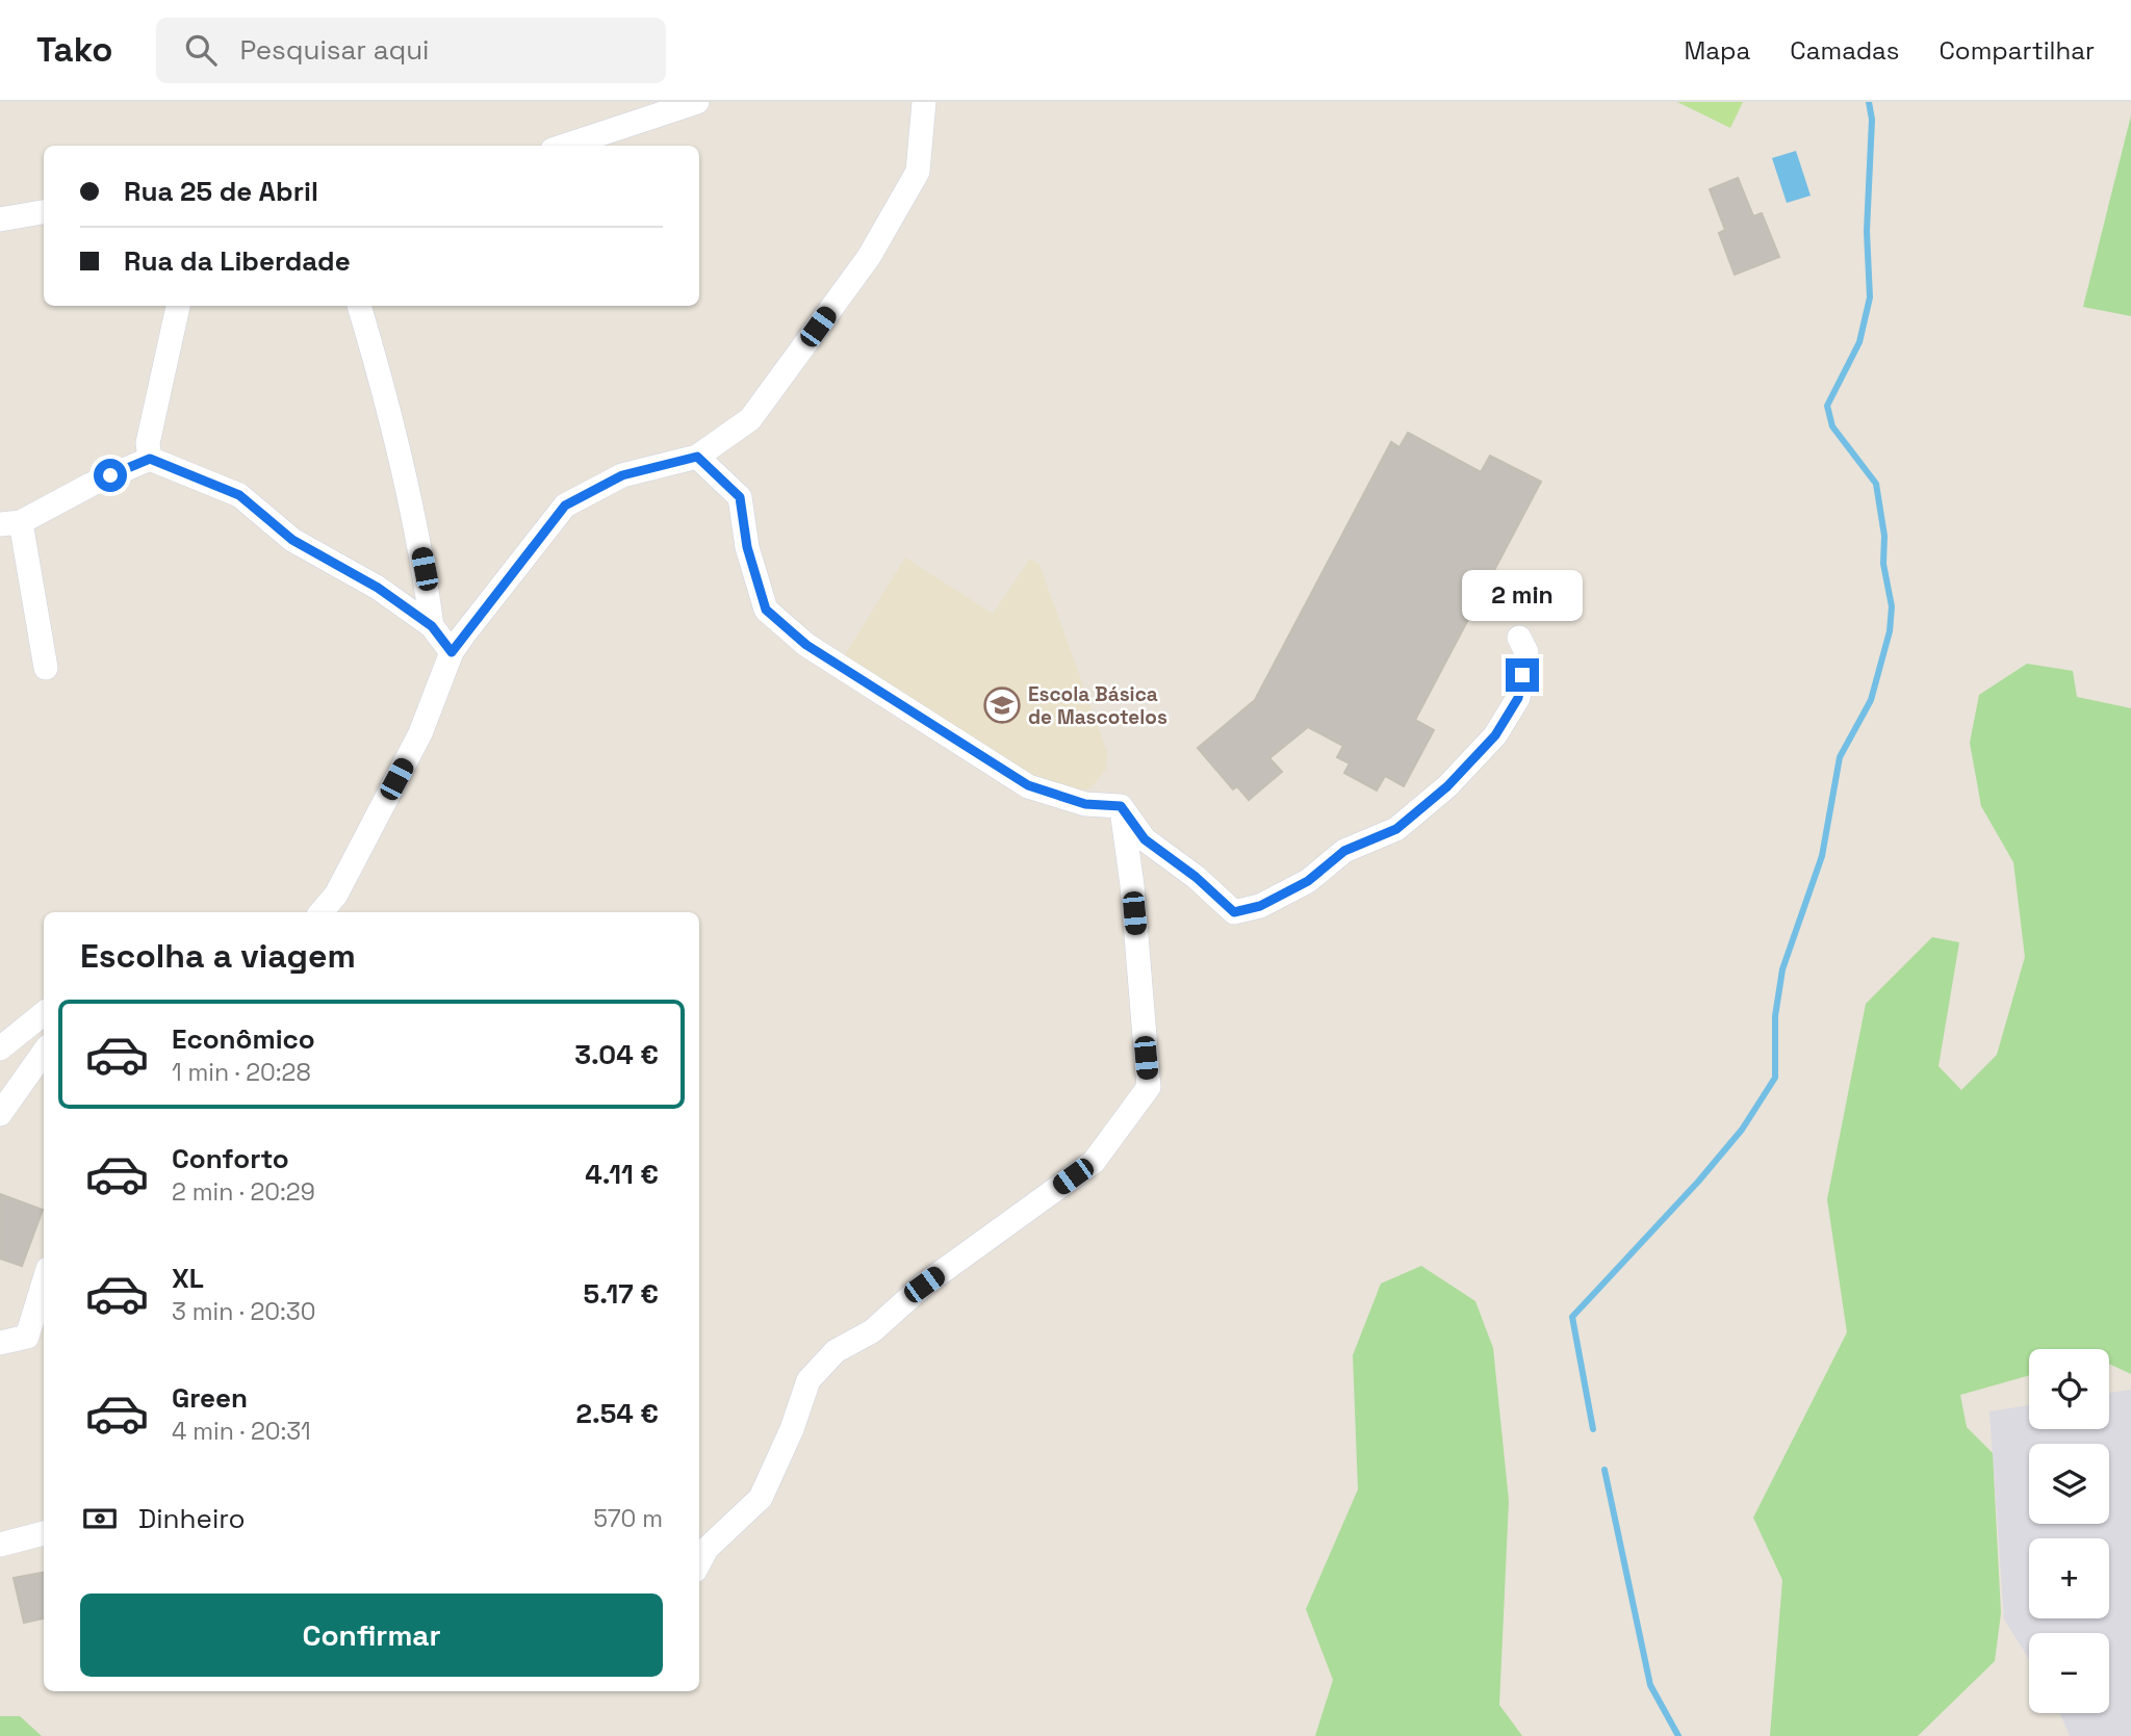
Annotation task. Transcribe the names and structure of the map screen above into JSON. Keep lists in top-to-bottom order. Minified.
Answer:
{"places":{"school or university":["Escola Básica de Mascotelos"]},"page":{"header":"Tako","search":"Pesquisar aqui","nav":["Mapa","Camadas","Compartilhar"],"banner":["Rua 25 de Abril","Rua da Liberdade"],"bubble":"2 min","heading":"Escolha a viagem","list":[{"name":"Econômico","note":"1 min · 20:28","value":"3.04 €"},{"name":"Conforto","note":"2 min · 20:29","value":"4.11 €"},{"name":"XL","note":"3 min · 20:30","value":"5.17 €"},{"name":"Green","note":"4 min · 20:31","value":"2.54 €"}],"map_buttons":["+","−"],"pay":["Dinheiro","570 m"],"buttons":"Confirmar"}}
